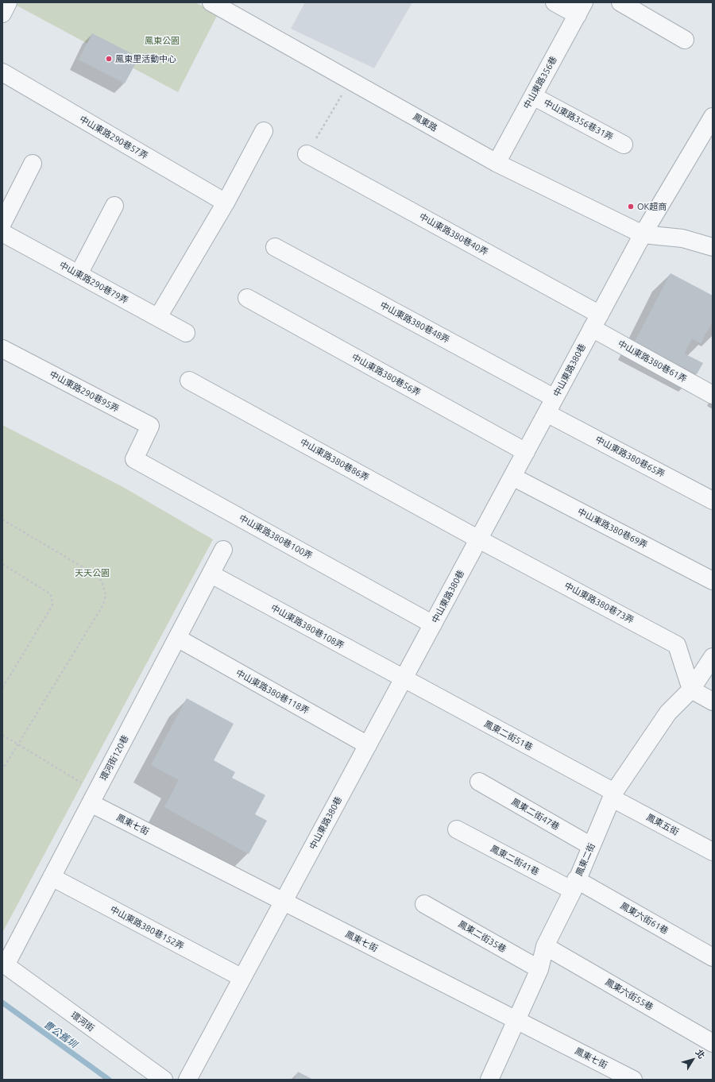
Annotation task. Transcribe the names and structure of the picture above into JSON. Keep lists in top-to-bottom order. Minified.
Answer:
{"streets":{"street":["中山東路356巷","中山東路356巷31弄","鳳東路","中山東路290巷57弄","中山東路380巷40弄","中山東路290巷79弄","中山東路380巷48弄","中山東路380巷61弄","中山東路380巷","中山東路380巷56弄","中山東路290巷95弄","中山東路380巷65弄","中山東路380巷86弄","中山東路380巷69弄","中山東路380巷100弄","中山東路380巷73弄","中山東路380巷108弄","中山東路380巷118弄","鳳東二街51巷","環河街120巷","鳳東二街47巷","鳳東七街","鳳東五街","鳳東二街","鳳東二街41巷","鳳東六街61巷","中山東路380巷152弄","鳳東二街35巷","鳳東六街55巷","環河街"]},"crossings":[["中山東路356巷","中山東路356巷31弄"],["中山東路356巷","鳳東路"],["鳳東路","中山東路380巷"],["中山東路380巷40弄","中山東路380巷61弄"],["中山東路380巷40弄","中山東路380巷"],["中山東路380巷48弄","中山東路380巷"],["中山東路380巷48弄","中山東路380巷65弄"],["中山東路380巷61弄","中山東路380巷"],["中山東路380巷","中山東路380巷56弄"],["中山東路380巷","中山東路380巷65弄"],["中山東路380巷","中山東路380巷86弄"],["中山東路380巷","中山東路380巷69弄"],["中山東路380巷","中山東路380巷100弄"],["中山東路380巷","中山東路380巷73弄"],["中山東路380巷","中山東路380巷108弄"],["中山東路380巷","中山東路380巷118弄"],["中山東路380巷","鳳東二街51巷"],["中山東路380巷","鳳東七街"],["中山東路380巷","中山東路380巷152弄"],["中山東路290巷95弄","中山東路380巷100弄"],["中山東路380巷86弄","中山東路380巷73弄"],["中山東路380巷73弄","鳳東二街"],["中山東路380巷108弄","鳳東二街51巷"],["中山東路380巷108弄","環河街120巷"],["中山東路380巷118弄","環河街120巷"],["鳳東二街51巷","鳳東五街"],["鳳東二街51巷","鳳東二街"],["環河街120巷","鳳東七街"],["環河街120巷","中山東路380巷152弄"],["環河街120巷","環河街"],["鳳東二街47巷","鳳東二街"],["鳳東七街","鳳東二街"],["鳳東五街","鳳東二街"],["鳳東二街","鳳東二街41巷"],["鳳東二街","鳳東六街61巷"],["鳳東二街","鳳東二街35巷"],["鳳東二街","鳳東六街55巷"],["鳳東二街41巷","鳳東六街61巷"]],"water":["曹公舊圳"],"parks":["鳳東公園","天天公園"],"places":["鳳東里活動中心","OK超商"],"north":"top right"}
